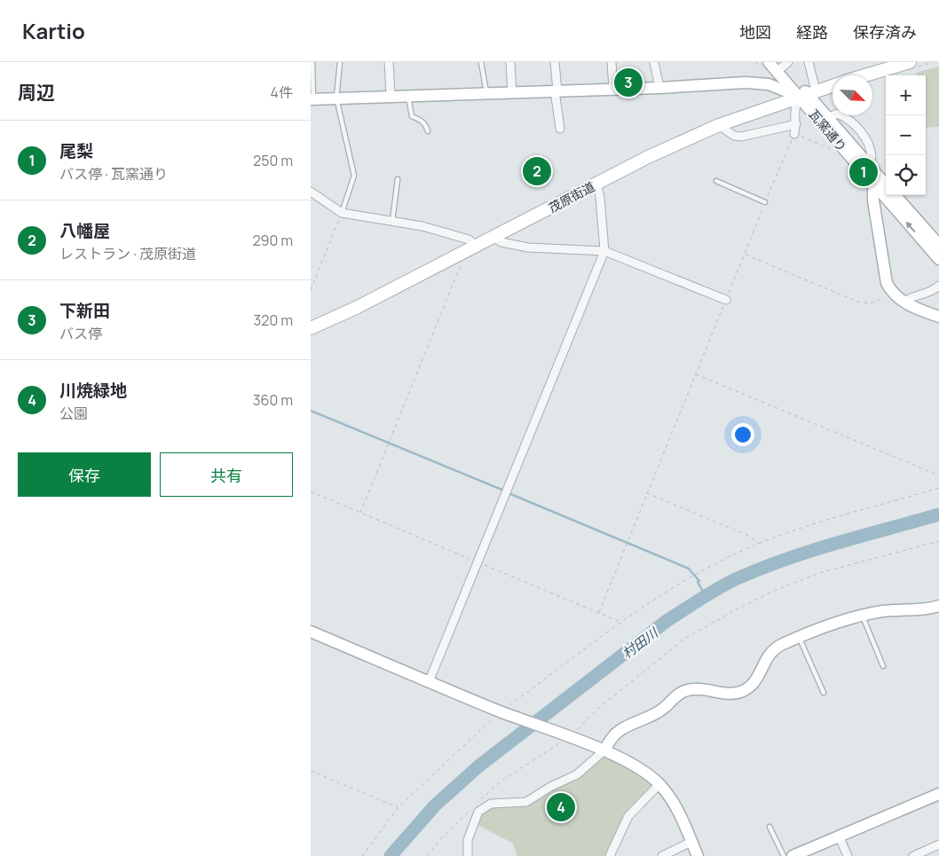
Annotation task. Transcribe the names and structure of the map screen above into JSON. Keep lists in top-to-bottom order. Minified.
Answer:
{"streets":{"main road":["茂原街道"],"street":["瓦窯通り"]},"crossings":[["瓦窯通り","茂原街道"]],"water":["村田川"],"north":"bottom right","page":{"header":"Kartio","nav":["地図","経路","保存済み"],"heading":["周辺","4件"],"pins":["3","2","1","4"],"map_buttons":["+","−"],"list":[{"mark":"1","name":"尾梨","note":"バス停 · 瓦窯通り","value":"250 m"},{"mark":"2","name":"八幡屋","note":"レストラン · 茂原街道","value":"290 m"},{"mark":"3","name":"下新田","note":"バス停","value":"320 m"},{"mark":"4","name":"川焼緑地","note":"公園","value":"360 m"}],"buttons":["保存","共有"]}}
